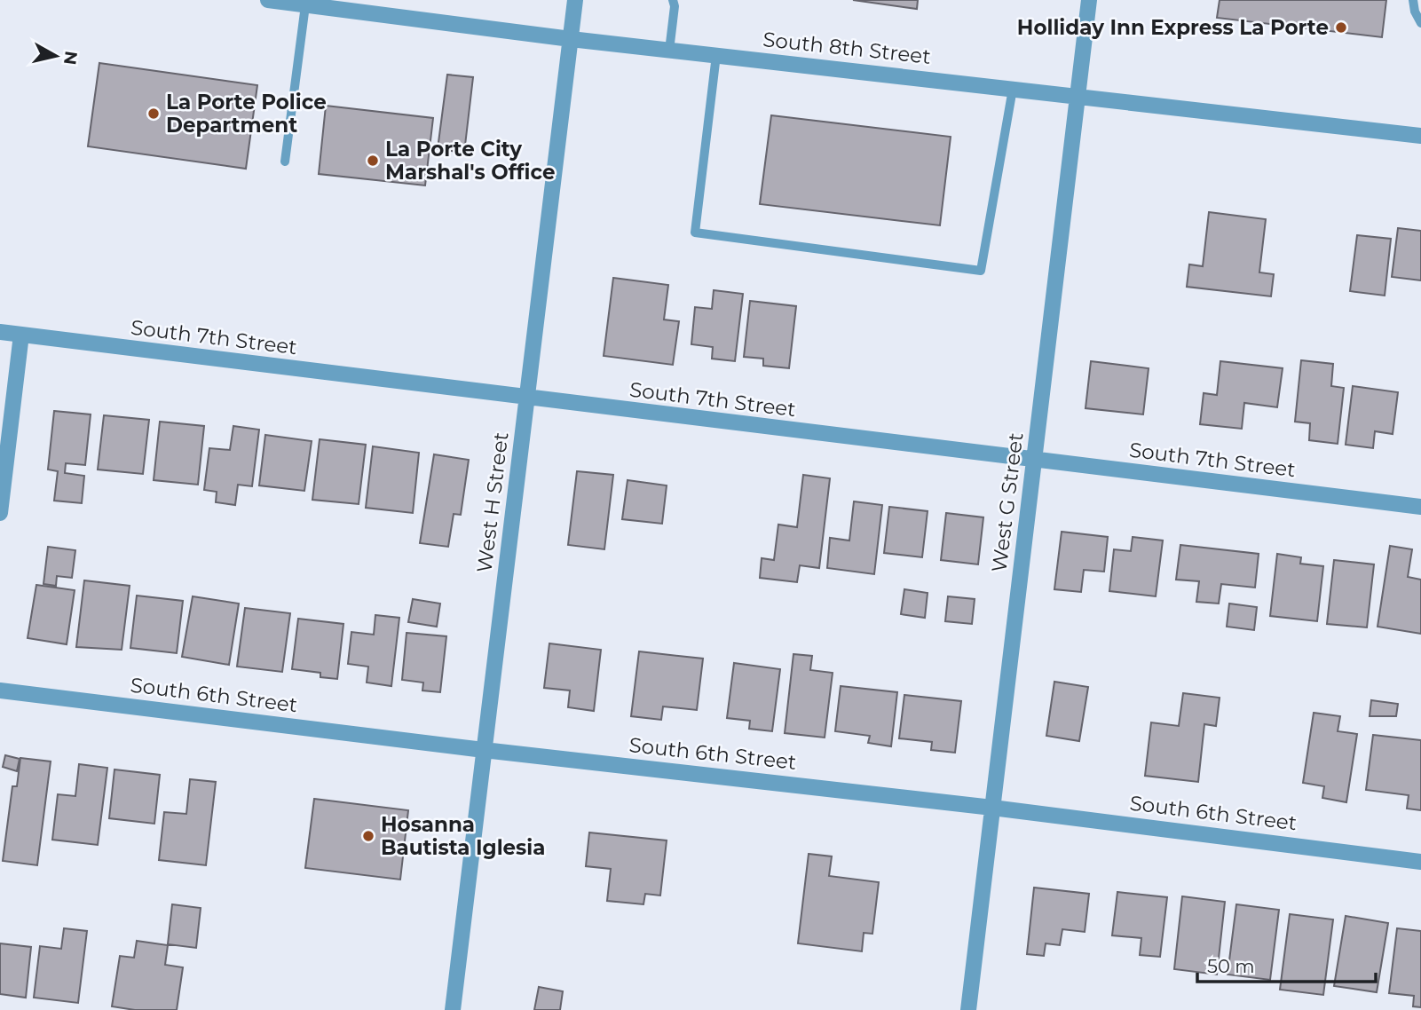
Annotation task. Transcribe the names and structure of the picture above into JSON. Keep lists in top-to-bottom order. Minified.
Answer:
{"streets":{"street":["South 8th Street","South 7th Street","West H Street","West G Street","South 6th Street"]},"crossings":[["South 8th Street","West H Street"],["South 8th Street","West G Street"],["South 7th Street","West H Street"],["South 7th Street","West G Street"],["West H Street","South 6th Street"],["West G Street","South 6th Street"]],"places":["Holliday Inn Express La Porte","La Porte Police Department","La Porte City Marshal's Office","Hosanna Bautista Iglesia"],"scale_bar":"50 m","north":"right"}
